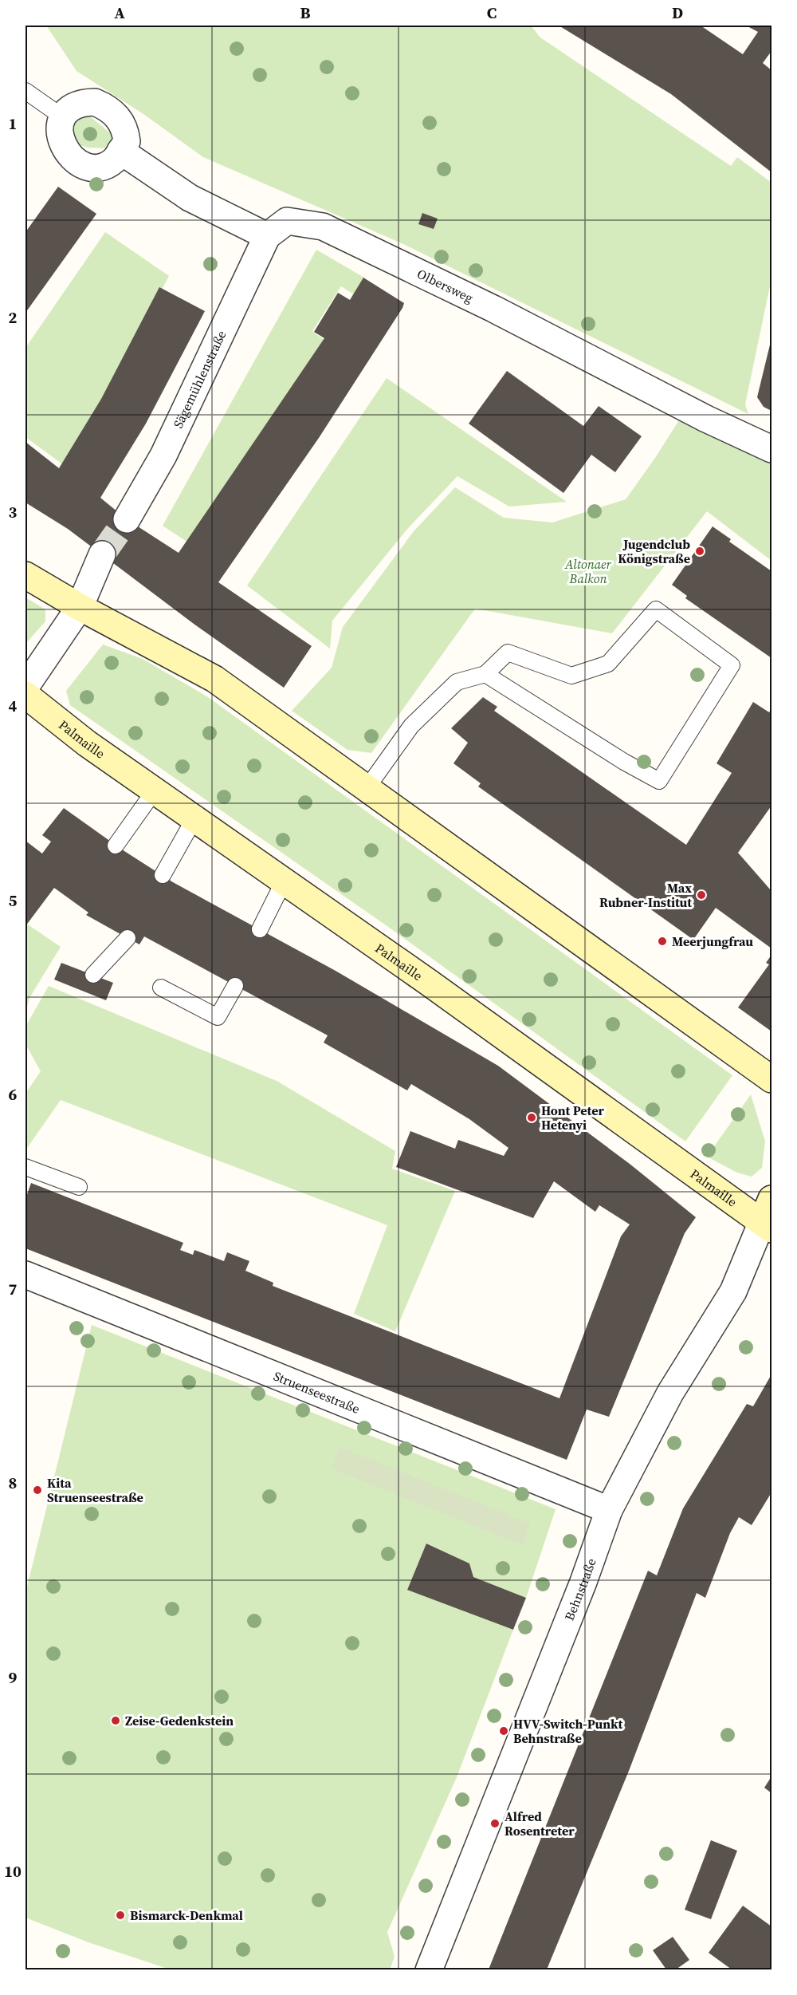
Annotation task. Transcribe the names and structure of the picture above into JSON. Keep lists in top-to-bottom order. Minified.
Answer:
{"streets":{"main road":["Palmaille"],"street":["Olbersweg","Sägemühlenstraße","Struenseestraße","Behnstraße"]},"crossings":[["Olbersweg","Sägemühlenstraße"],["Palmaille","Behnstraße"],["Struenseestraße","Behnstraße"]],"parks":["Altonaer Balkon"],"places":["Jugendclub Königstraße","Max Rubner-Institut","Meerjungfrau","Hont Peter Hetenyi","Kita Struenseestraße","Zeise-Gedenkstein","HVV-Switch-Punkt Behnstraße","Alfred Rosentreter","Bismarck-Denkmal"],"grid":{"columns":["A","B","C","D"],"rows":["1","2","3","4","5","6","7","8","9","10"]}}
